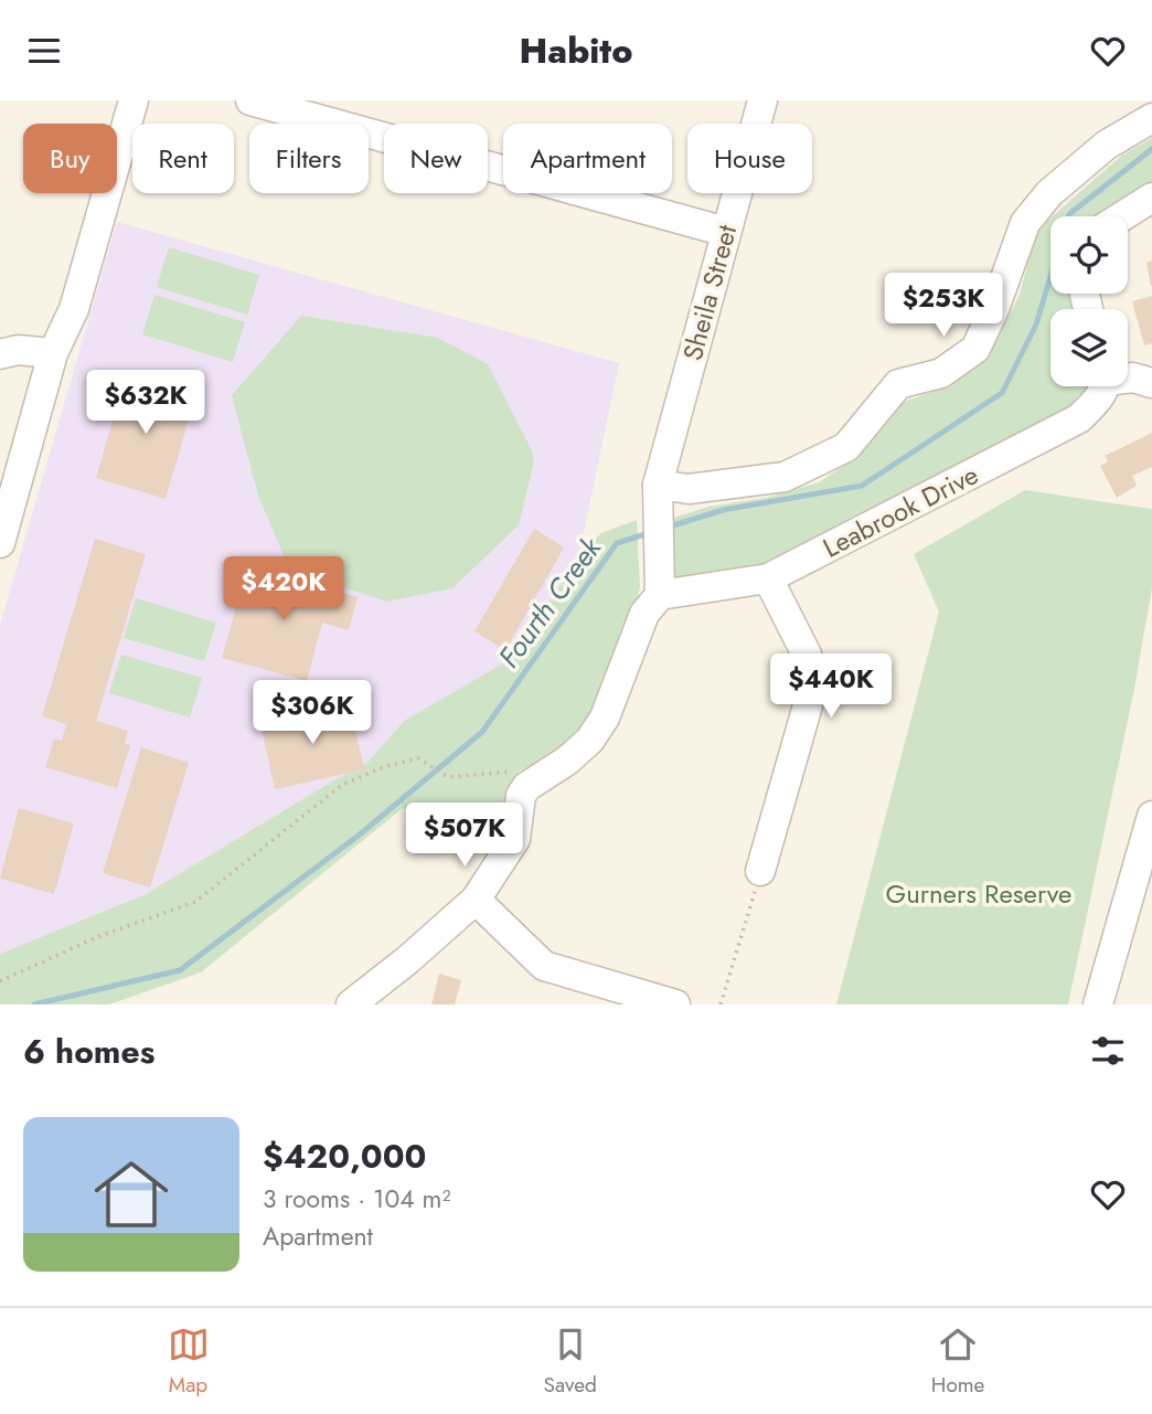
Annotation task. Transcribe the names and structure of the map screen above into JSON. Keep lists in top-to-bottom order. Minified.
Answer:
{"streets":{"street":["Sheila Street","Leabrook Drive"]},"water":["Fourth Creek"],"parks":["Gurners Reserve"],"page":{"header":"Habito","chip":["Buy","Rent","Filters","New","Apartment","House"],"price":["$253K","$632K","$420K","$440K","$306K","$507K"],"heading":"6 homes","list":[{"name":"$420,000","note":"3 rooms · 104 m² · Apartment"}],"tabs":["Map","Saved","Home"]}}
